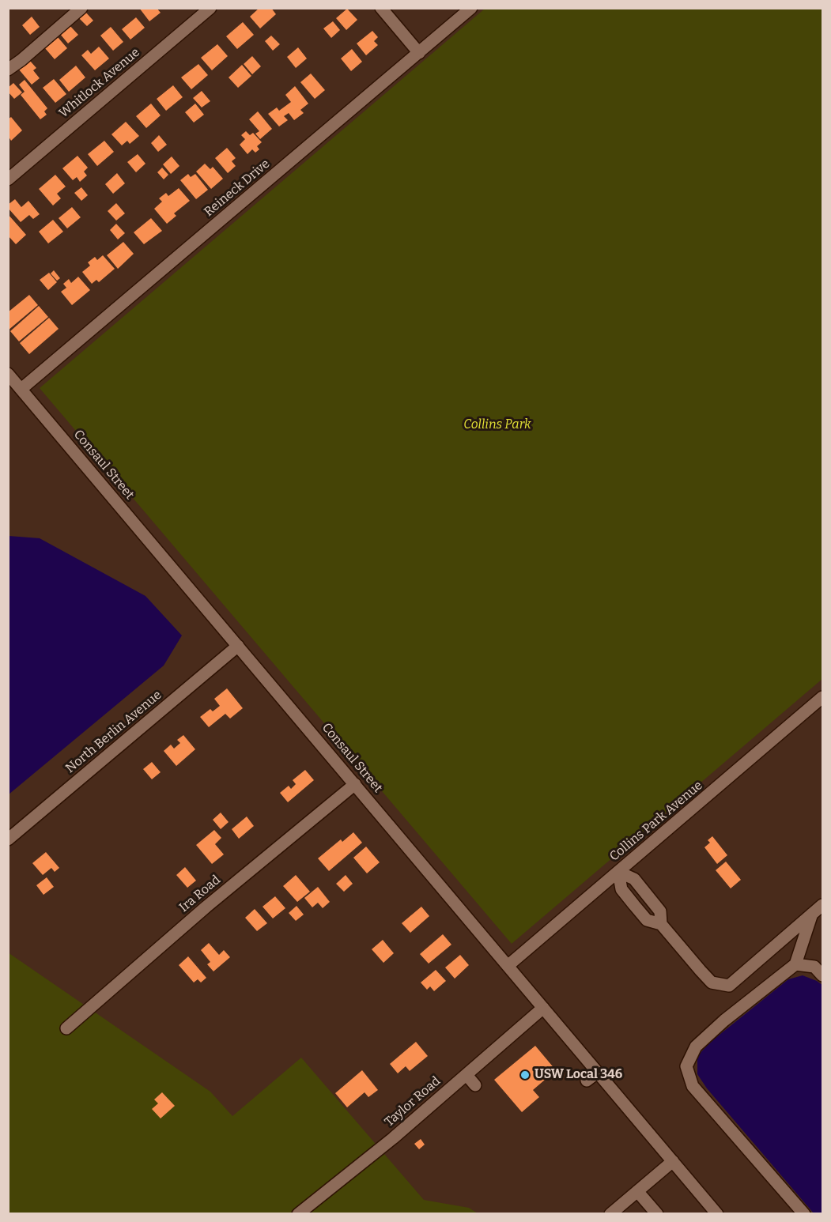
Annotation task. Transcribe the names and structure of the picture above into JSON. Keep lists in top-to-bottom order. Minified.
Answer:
{"streets":{"street":["Whitlock Avenue","Reineck Drive","Consaul Street","North Berlin Avenue","Collins Park Avenue","Ira Road","Taylor Road"]},"crossings":[["Reineck Drive","Consaul Street"],["Consaul Street","North Berlin Avenue"],["Consaul Street","Collins Park Avenue"],["Consaul Street","Ira Road"],["Consaul Street","Taylor Road"]],"parks":["Collins Park"],"places":["USW Local 346"]}
